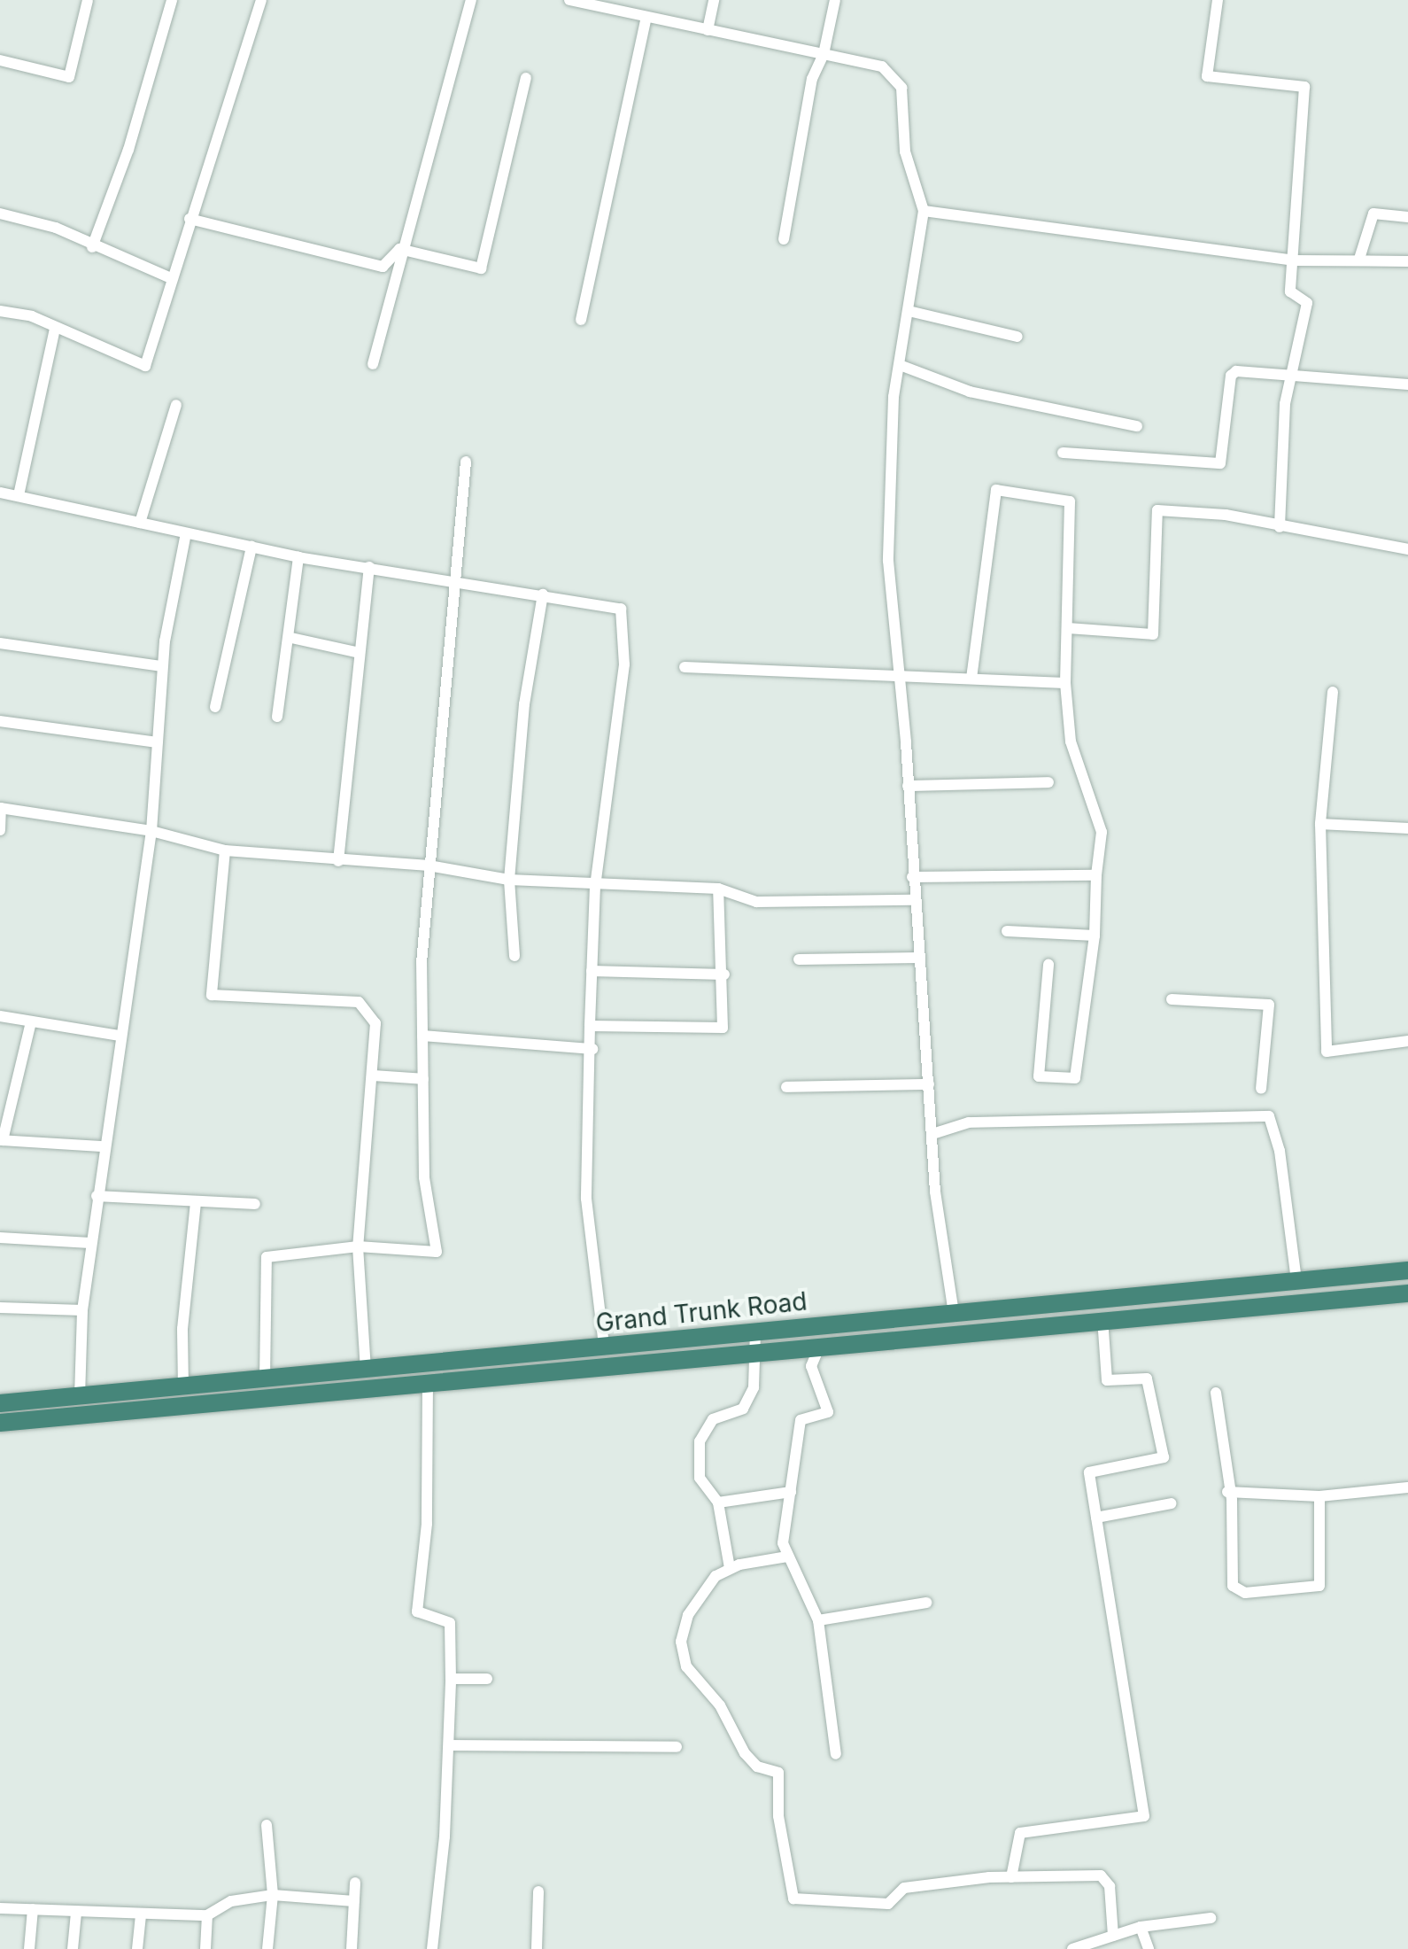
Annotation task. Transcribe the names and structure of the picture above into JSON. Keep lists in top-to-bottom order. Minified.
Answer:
{"streets":{"highway":["Grand Trunk Road"]}}
